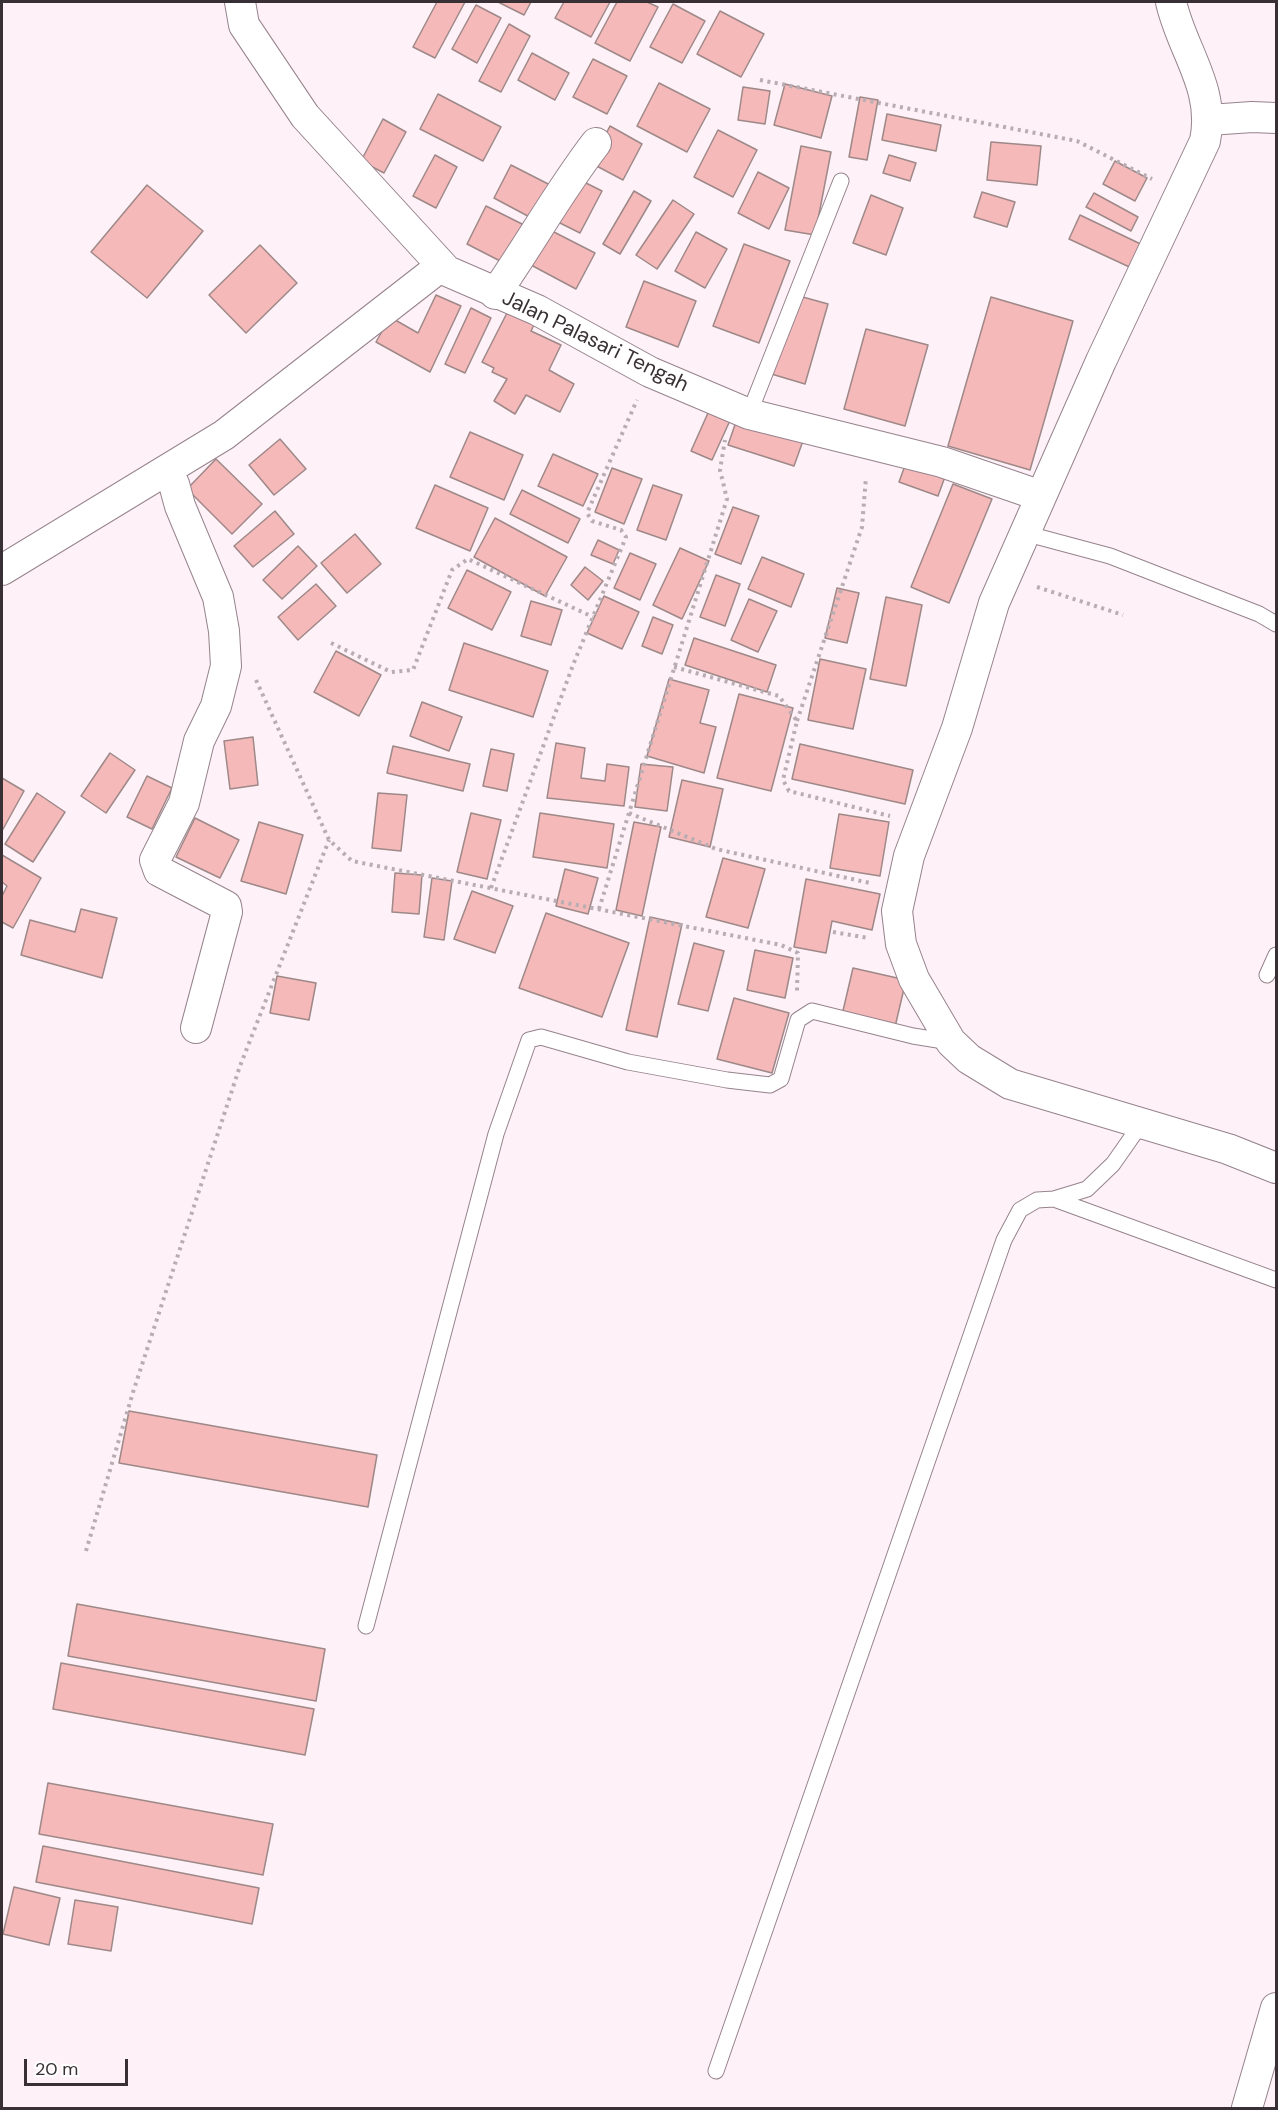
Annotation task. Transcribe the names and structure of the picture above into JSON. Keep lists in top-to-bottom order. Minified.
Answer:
{"streets":{"street":["Jalan Palasari Tengah"]},"scale_bar":"20 m"}
